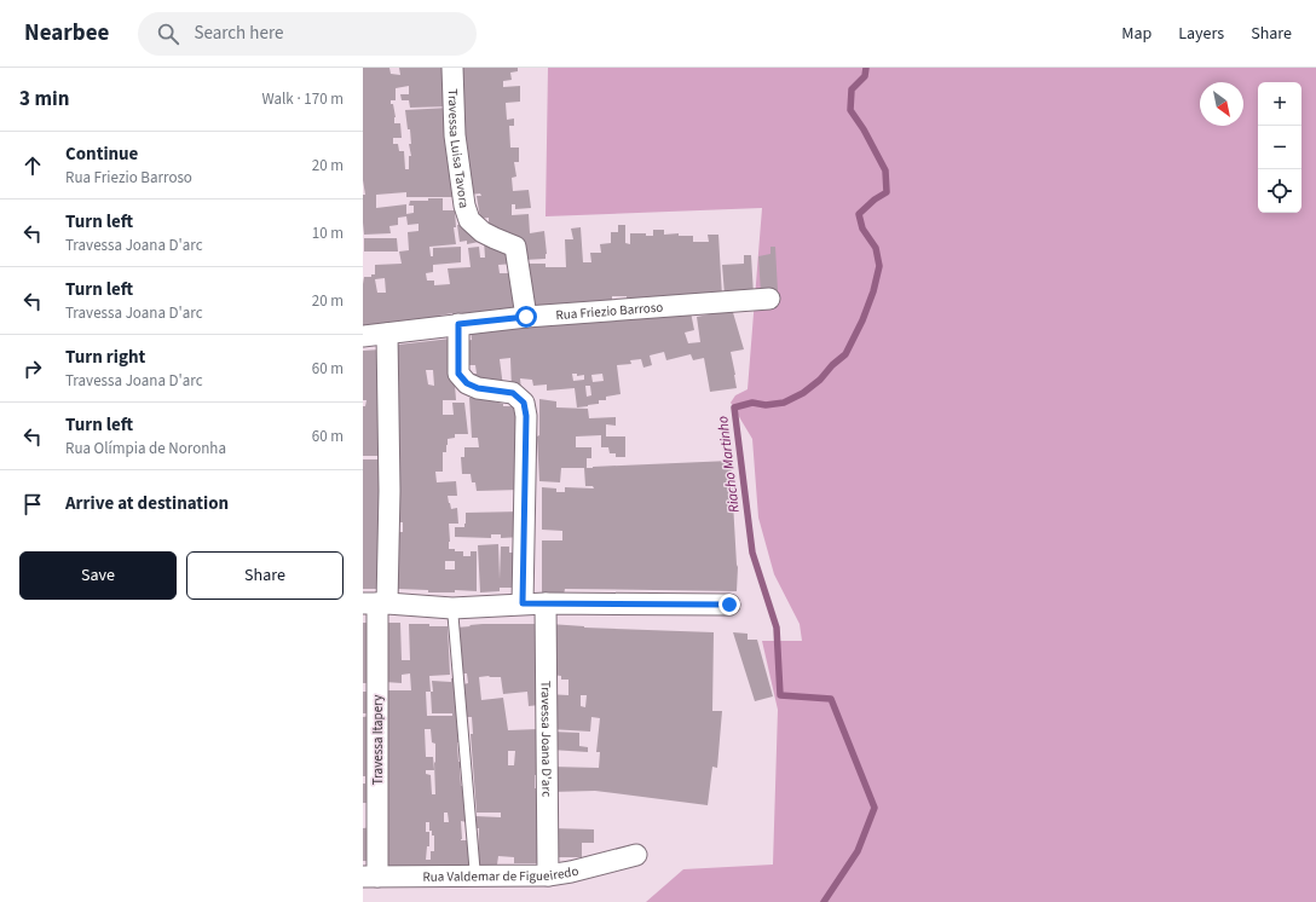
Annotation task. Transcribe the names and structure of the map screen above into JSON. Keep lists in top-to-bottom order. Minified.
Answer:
{"streets":{"street":["Travessa Luisa Tavora","Rua Friezio Barroso","Travessa Joana D'arc","Travessa Itapery","Rua Valdemar de Figueiredo"]},"crossings":[["Travessa Luisa Tavora","Rua Friezio Barroso"],["Rua Friezio Barroso","Travessa Itapery"],["Travessa Joana D'arc","Rua Valdemar de Figueiredo"],["Travessa Itapery","Rua Valdemar de Figueiredo"]],"water":["Riacho Martinho"],"north":"bottom right","page":{"header":"Nearbee","search":"Search here","nav":["Map","Layers","Share"],"heading":["3 min","Walk · 170 m"],"map_buttons":["+","−"],"list":[["Continue","Rua Friezio Barroso","20 m"],["Turn left","Travessa Joana D'arc","10 m"],["Turn left","Travessa Joana D'arc","20 m"],["Turn right","Travessa Joana D'arc","60 m"],["Turn left","Rua Olímpia de Noronha","60 m"],"Arrive at destination"],"buttons":["Save","Share"]}}
